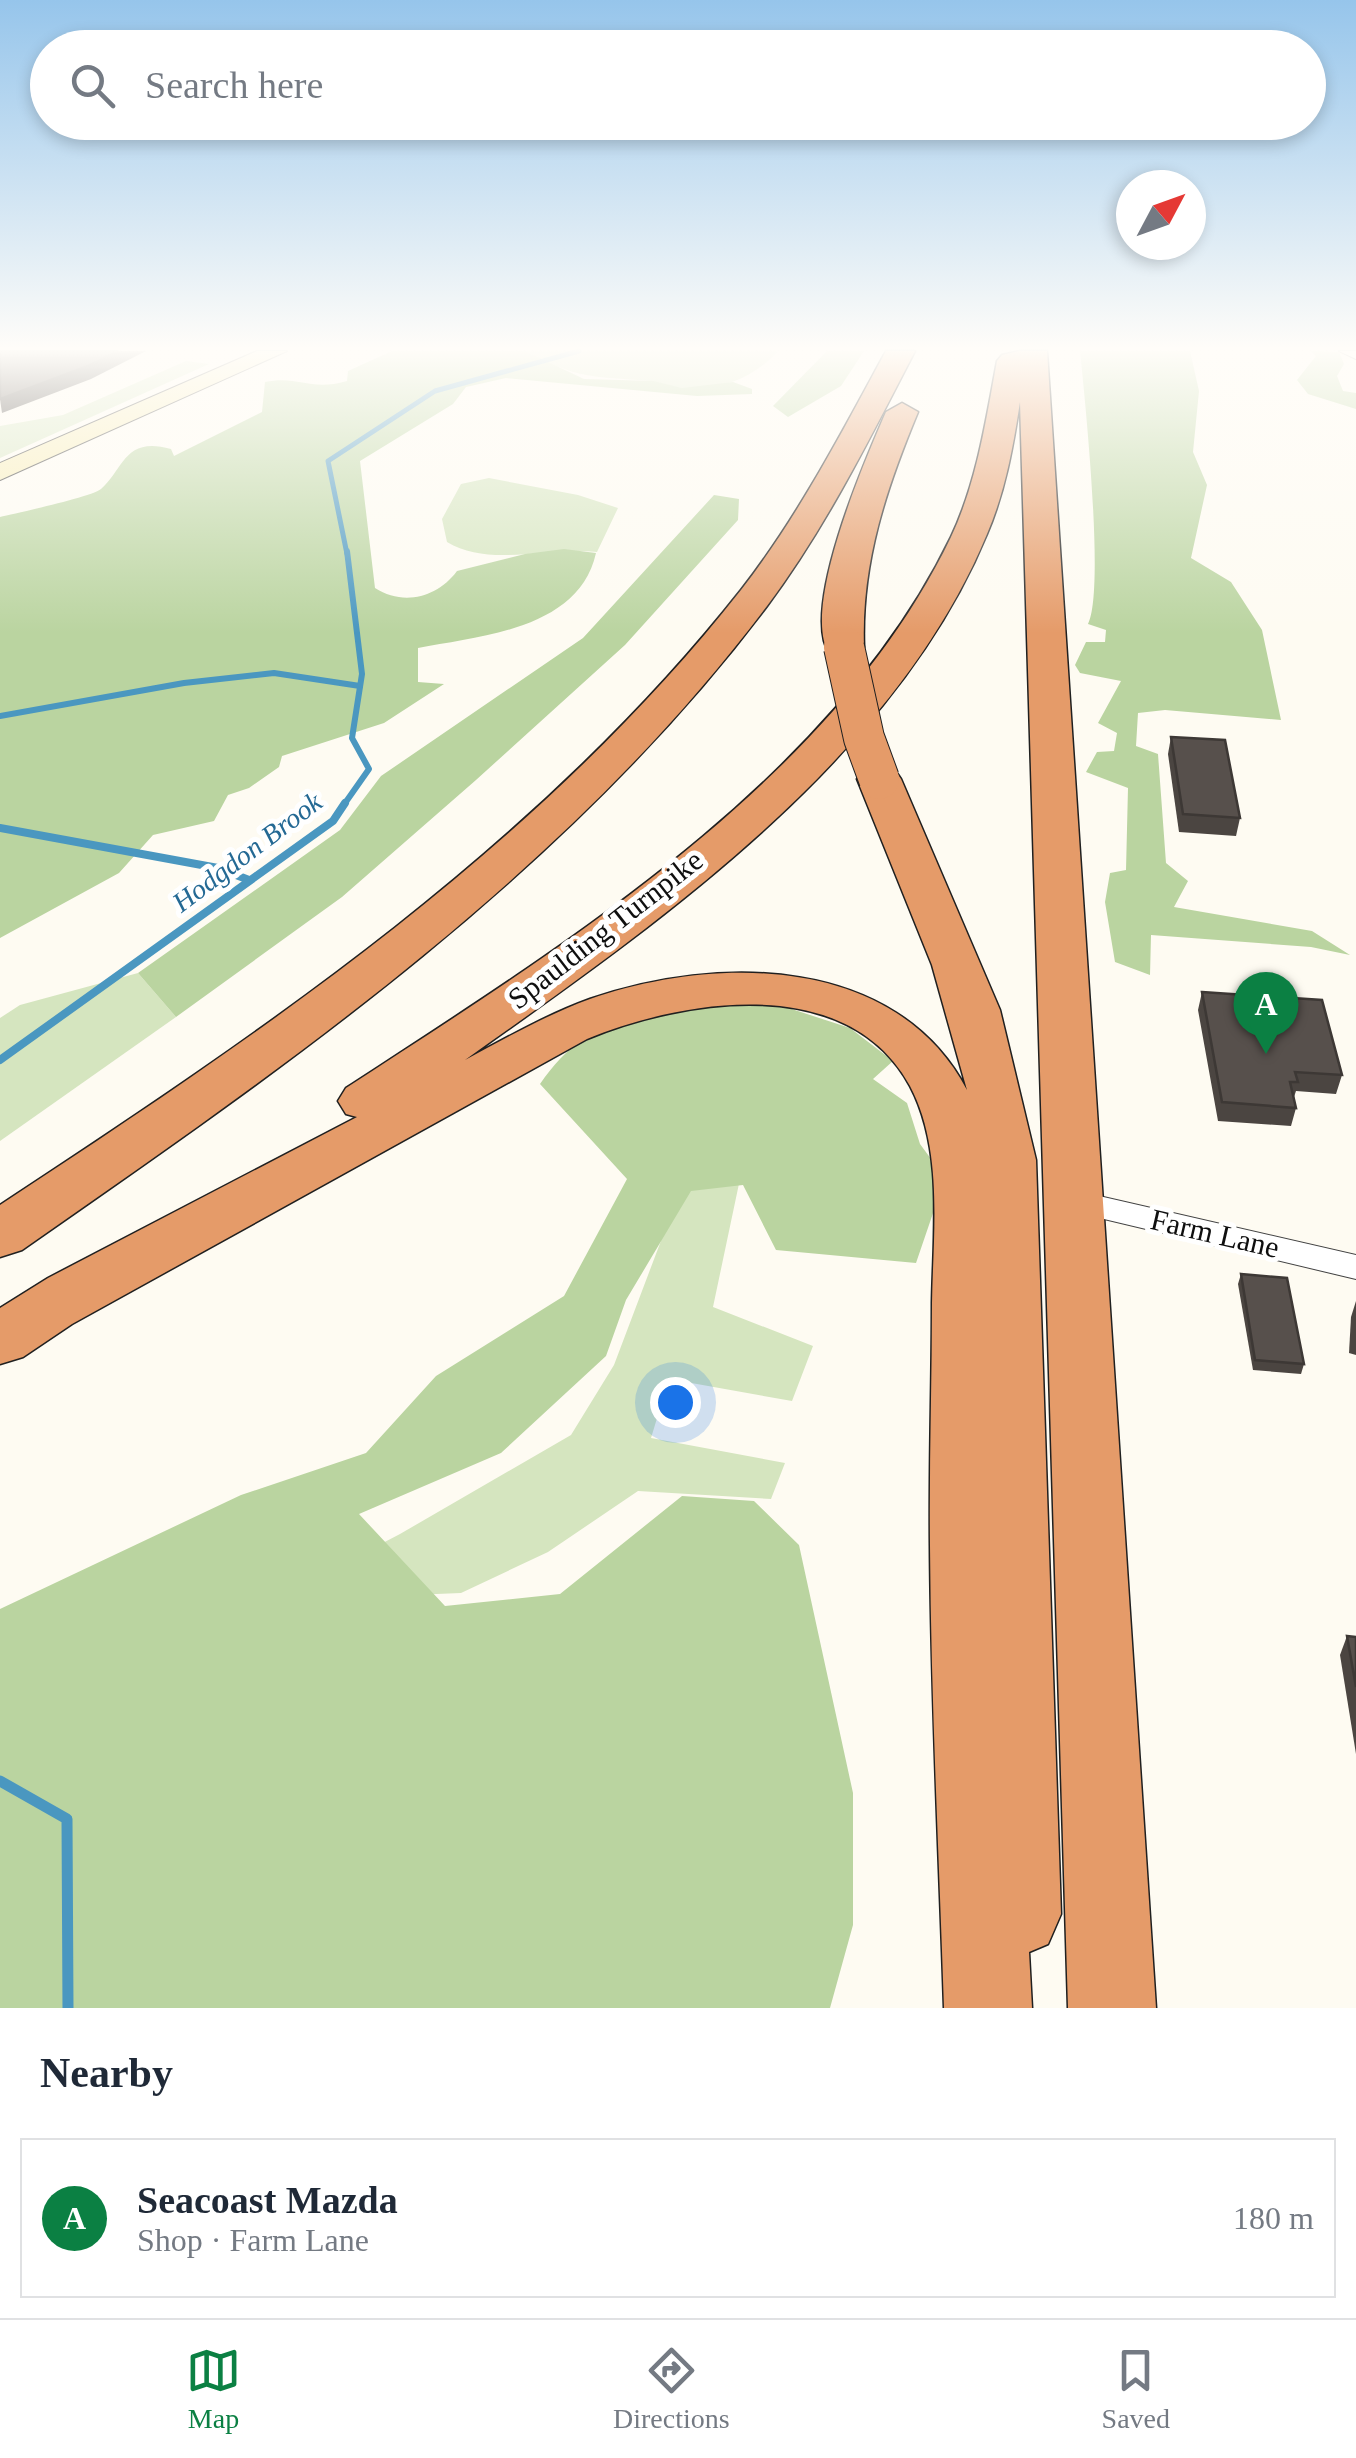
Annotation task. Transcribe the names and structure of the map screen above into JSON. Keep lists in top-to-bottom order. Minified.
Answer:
{"streets":{"highway":["Spaulding Turnpike"],"street":["Farm Lane"]},"water":["Hodgdon Brook"],"north":"top right","page":{"search":"Search here","pins":"A","heading":"Nearby","list":[{"mark":"A","name":"Seacoast Mazda","note":"Shop · Farm Lane","value":"180 m"}],"nav":["Map","Directions","Saved"]}}
